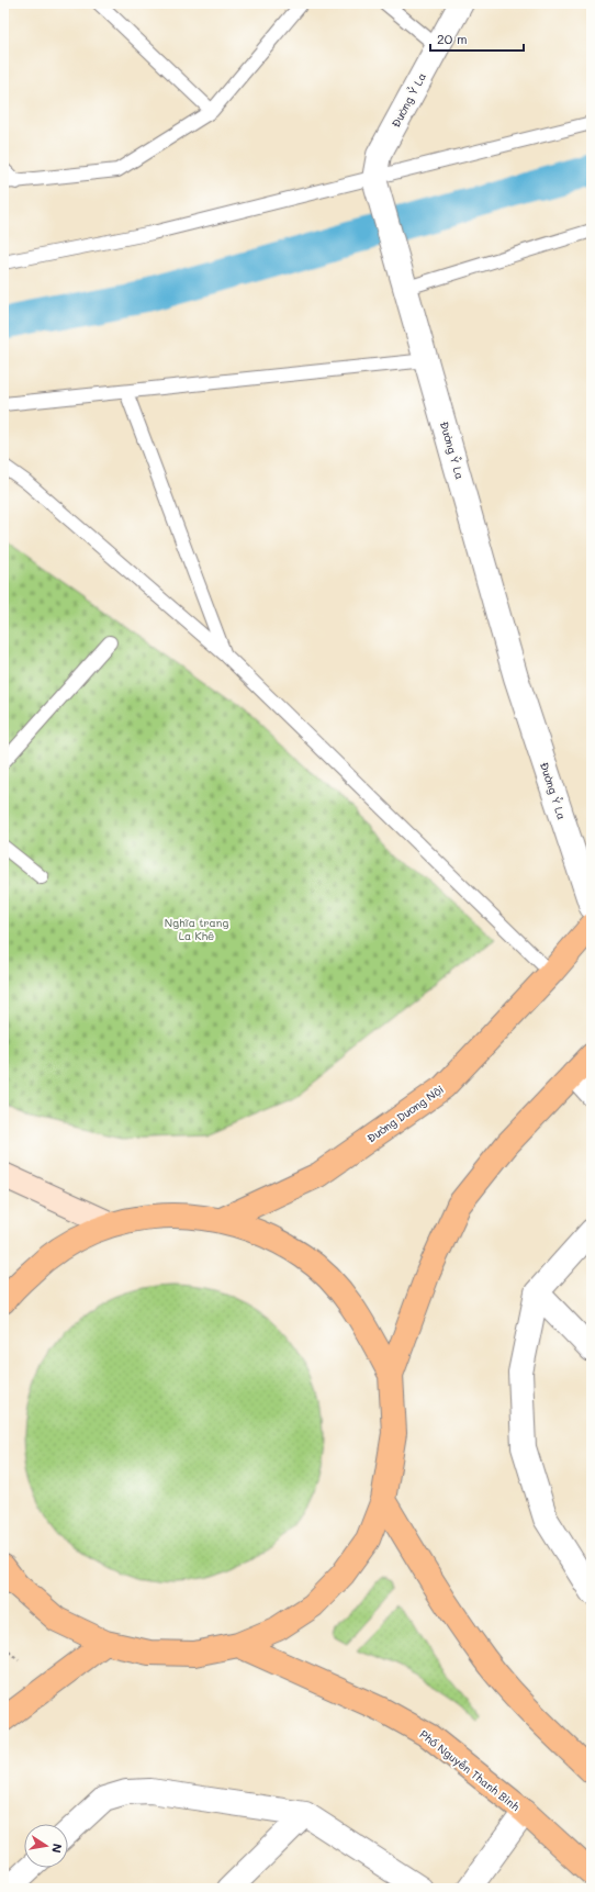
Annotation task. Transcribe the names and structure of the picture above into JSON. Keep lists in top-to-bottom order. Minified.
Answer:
{"streets":{"main road":["Đường Dương Nội","Phố Nguyễn Thanh Bình"],"street":["Đường Ỷ La"]},"parks":["Nghĩa trang La Khê"],"scale_bar":"20 m","north":"right"}
